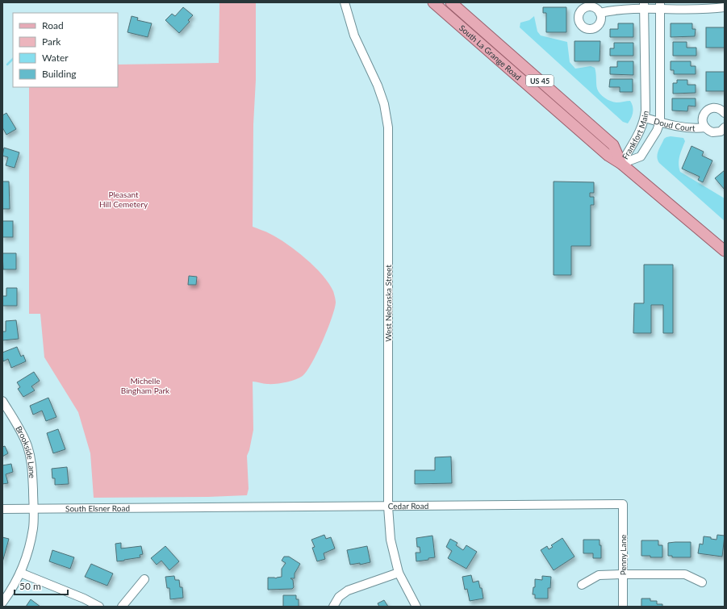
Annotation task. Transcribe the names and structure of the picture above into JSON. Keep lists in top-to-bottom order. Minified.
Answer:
{"streets":{"main road":["South La Grange Road","US 45"],"street":["Doud Court","Frankfort Main","West Nebraska Street","Brookside Lane","Cedar Road","South Elsner Road","Penny Lane"]},"crossings":[["South La Grange Road","Frankfort Main"],["Doud Court","Frankfort Main"],["West Nebraska Street","Cedar Road"],["Brookside Lane","South Elsner Road"],["Cedar Road","South Elsner Road"],["Cedar Road","Penny Lane"]],"parks":["Pleasant Hill Cemetery","Michelle Bingham Park"],"legend":["Road","Park","Water","Building"],"scale_bar":"50 m"}
